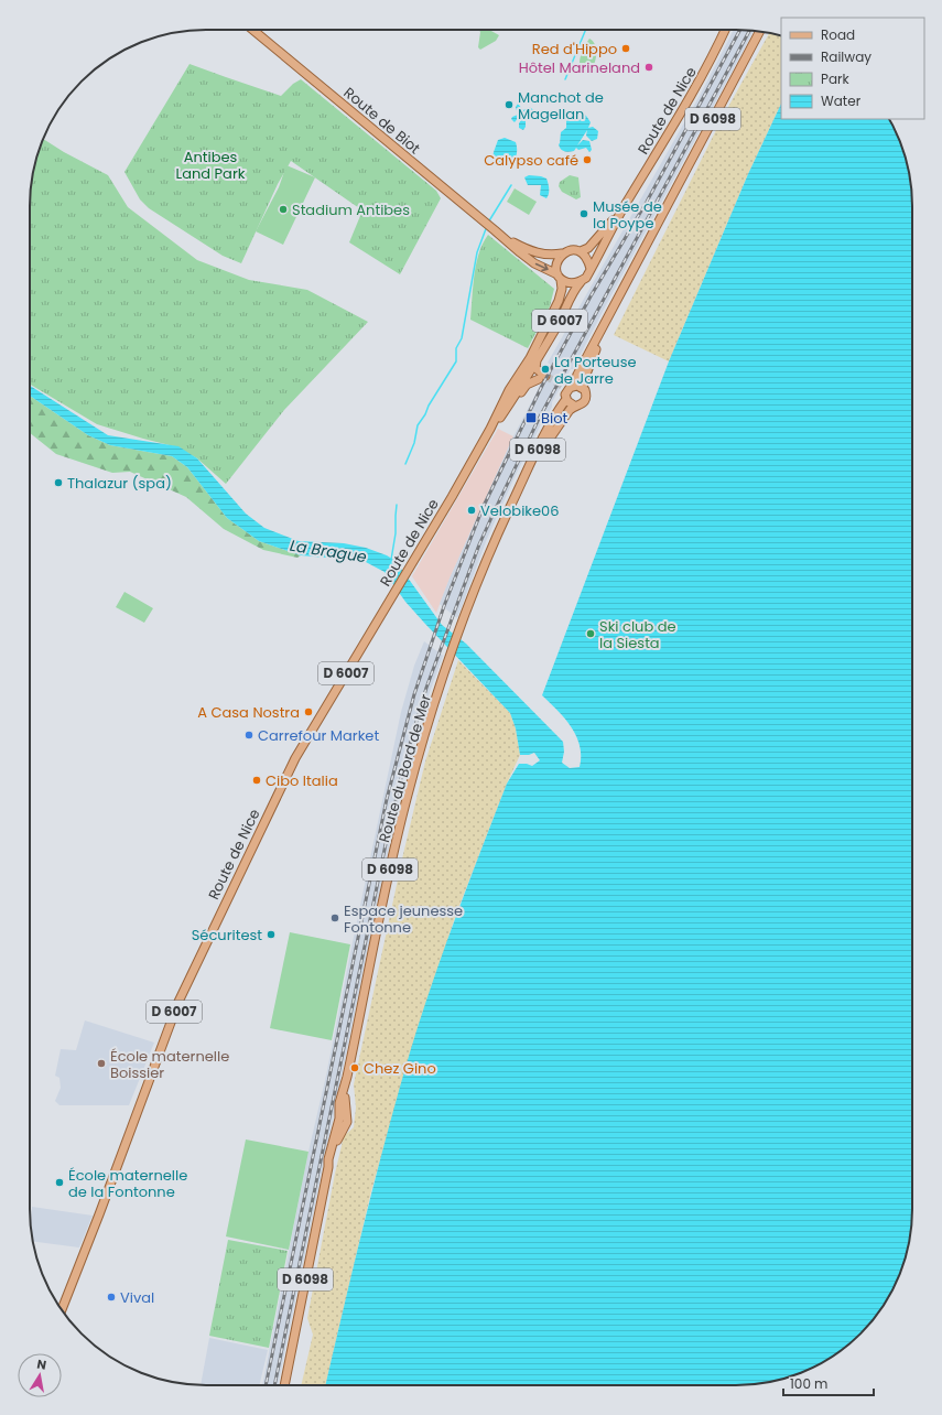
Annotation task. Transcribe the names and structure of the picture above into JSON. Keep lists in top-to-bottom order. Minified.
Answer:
{"streets":{"main road":["Route de Nice","D 6098","Route de Biot","D 6007","Route du Bord de Mer"]},"water":["La Brague"],"parks":["Antibes Land Park"],"places":{"other":["Red d'Hippo","Hôtel Marineland","Manchot de Magellan","Calypso café","Stadium Antibes","Musée de la Poype","La Porteuse de Jarre","Thalazur (spa)","Velobike06","Ski club de la Siesta","A Casa Nostra","Carrefour Market","Cibo Italia","Espace jeunesse Fontonne","Sécuritest","École maternelle Boissier","Chez Gino","École maternelle de la Fontonne","Vival"],"transit":["Biot"]},"legend":["Road","Railway","Park","Water"],"scale_bar":"100 m","north":"top"}
